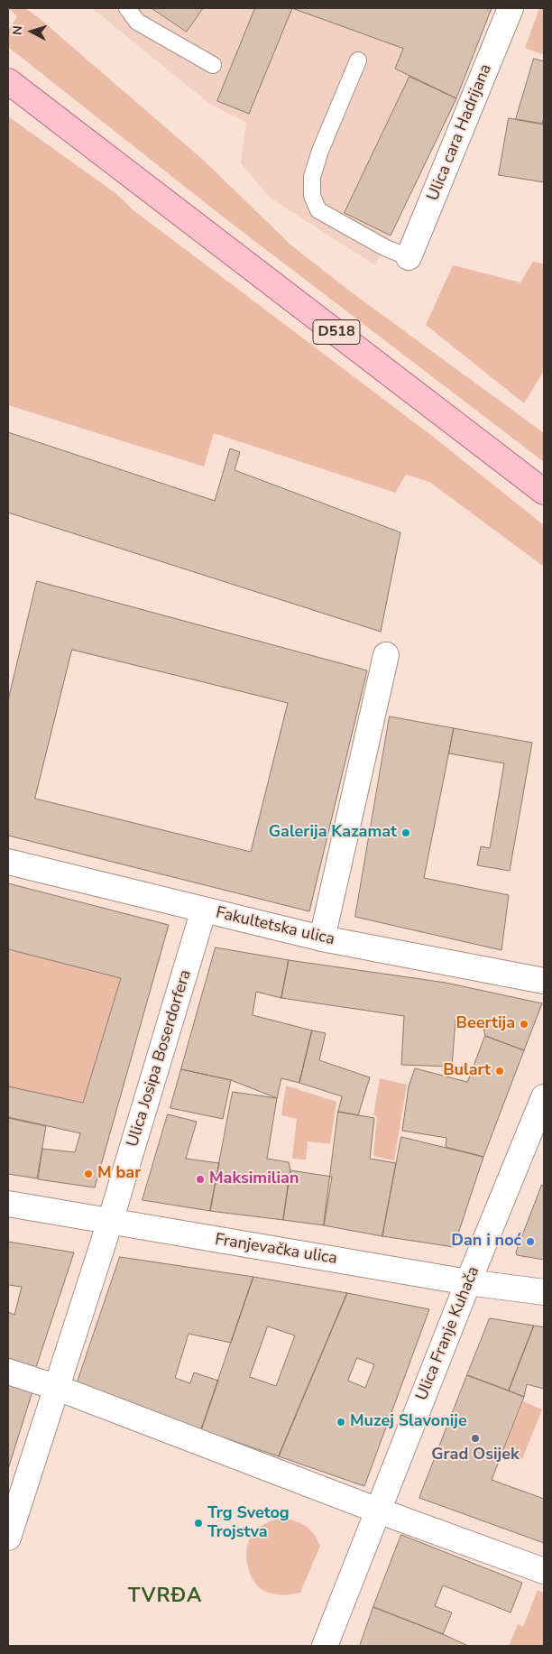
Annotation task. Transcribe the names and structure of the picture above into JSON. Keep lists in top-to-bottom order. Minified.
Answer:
{"streets":{"main road":["D518"],"street":["Ulica cara Hadrijana","Fakultetska ulica","Ulica Josipa Boserdorfera","Franjevačka ulica","Ulica Franje Kuhača"]},"crossings":[["Fakultetska ulica","Ulica Josipa Boserdorfera"],["Ulica Josipa Boserdorfera","Franjevačka ulica"],["Franjevačka ulica","Ulica Franje Kuhača"]],"districts":["TVRĐA"],"places":["Galerija Kazamat","Beertija","Bulart","M bar","Maksimilian","Dan i noć","Muzej Slavonije","Grad Osijek","Trg Svetog Trojstva"],"north":"left"}
